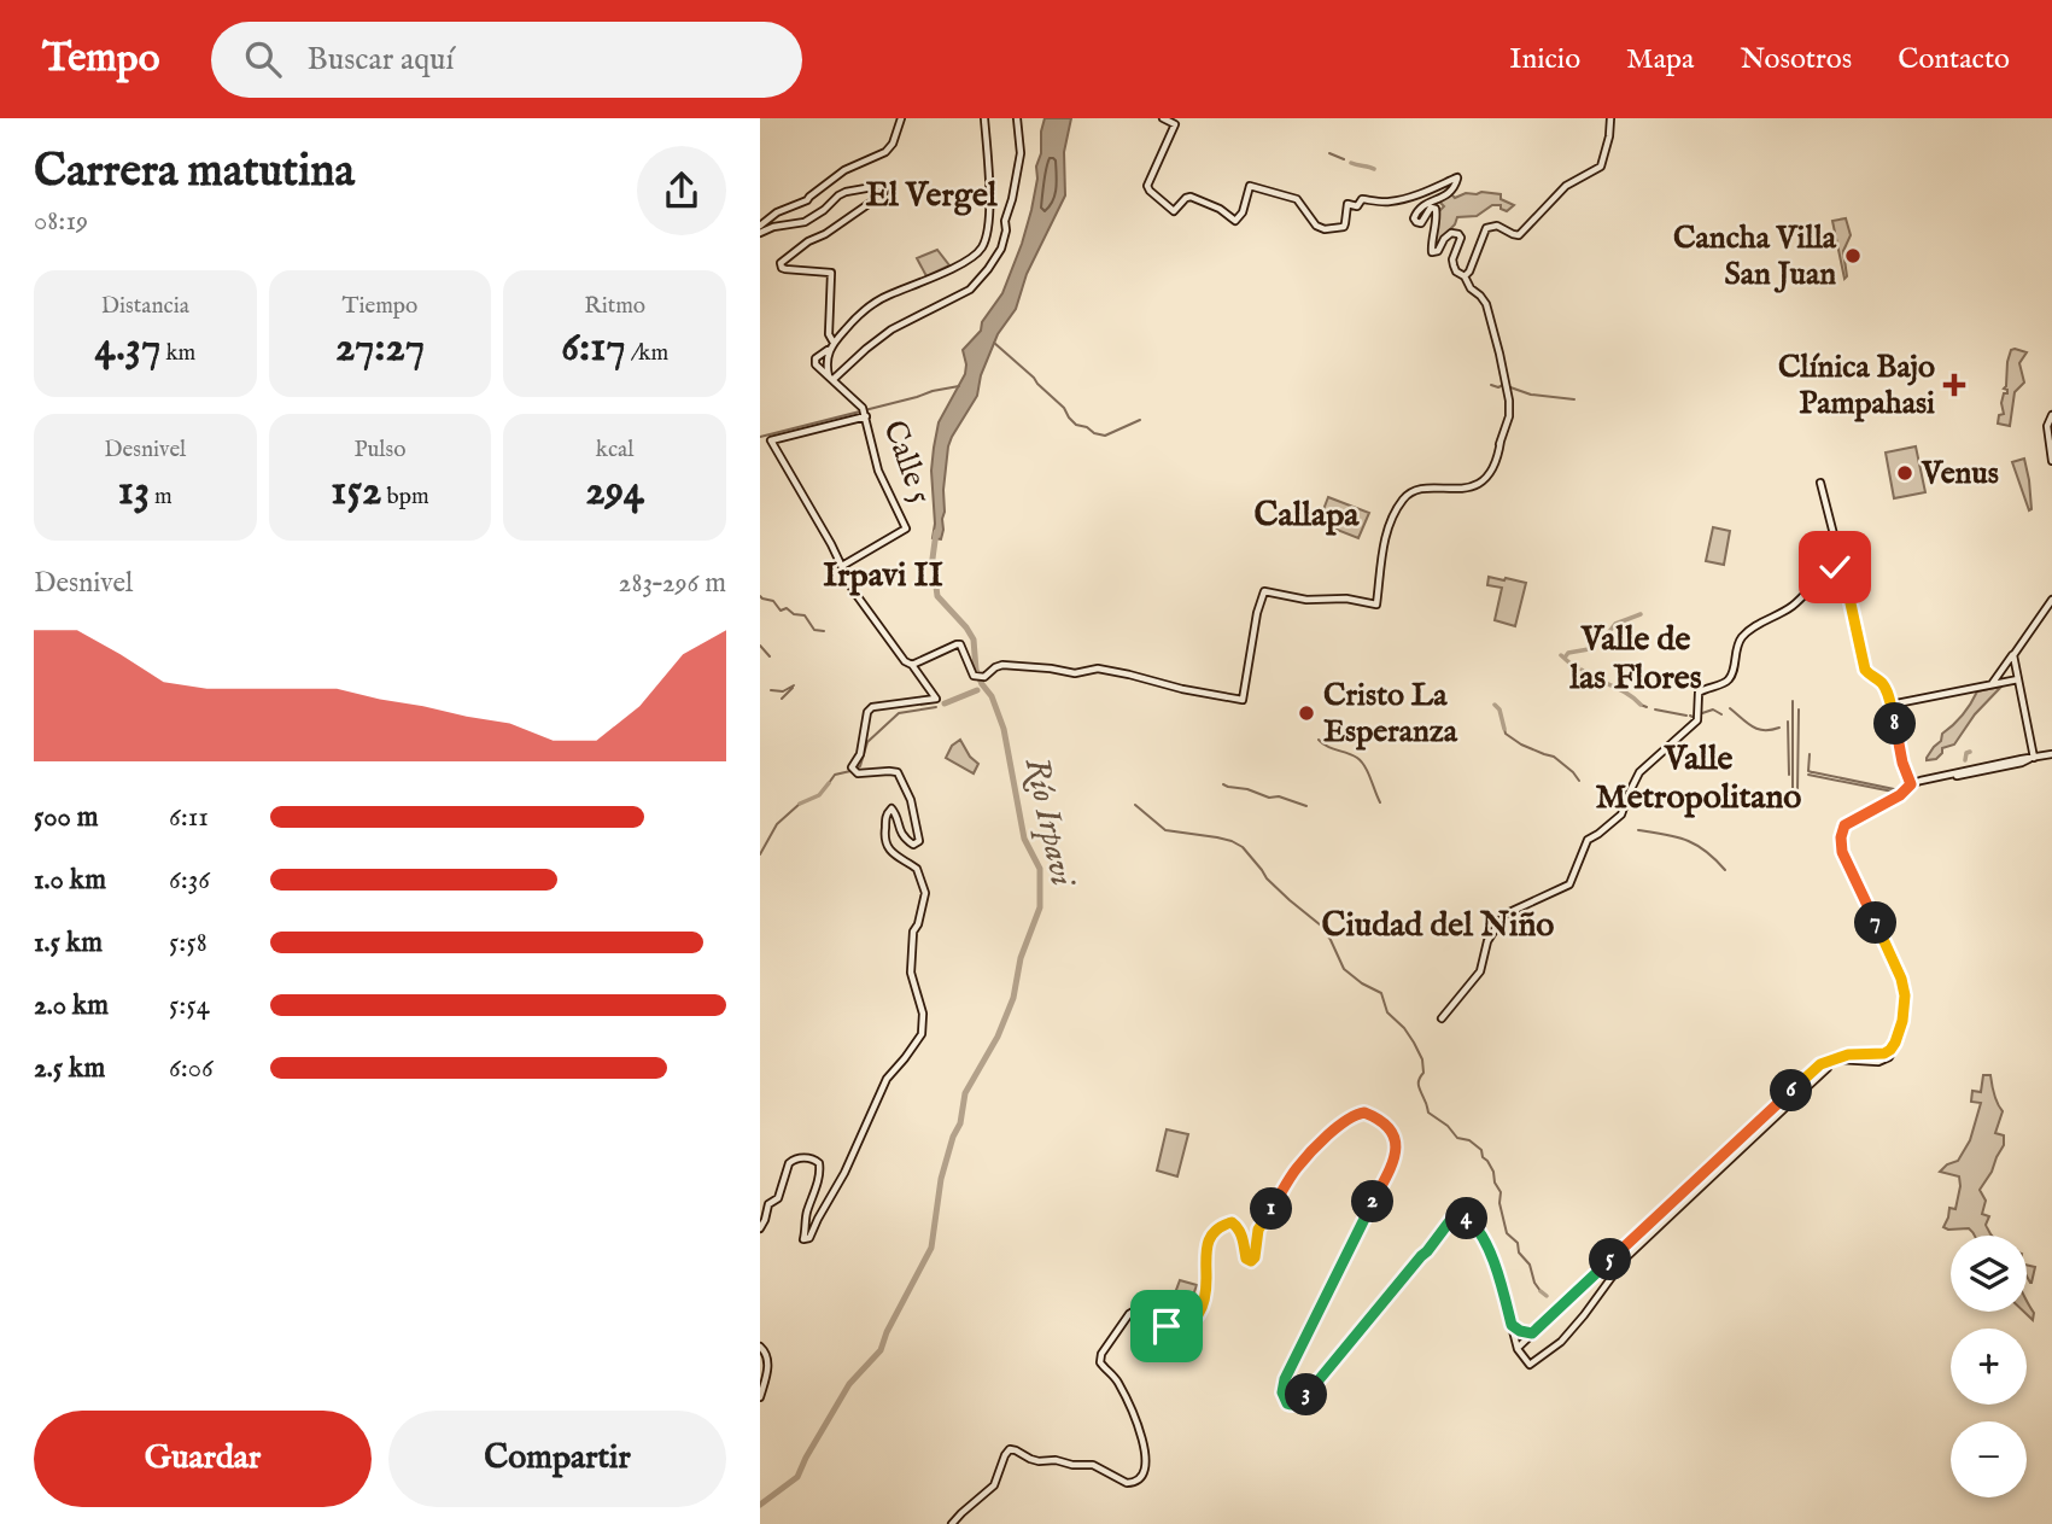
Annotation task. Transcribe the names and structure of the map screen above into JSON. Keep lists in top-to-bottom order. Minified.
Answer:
{"streets":{"main road":["Calle 5"]},"districts":["El Vergel","Callapa","Irpavi II","Valle de las Flores","Valle Metropolitano","Ciudad del Niño"],"water":["Río Irpavi"],"places":{"other":["Cancha Villa San Juan","Venus","Cristo La Esperanza"],"health":["Clínica Bajo Pampahasi"]},"page":{"header":"Tempo","search":"Buscar aquí","nav":["Inicio","Mapa","Nosotros","Contacto"],"heading":["Carrera matutina","08:19"],"stats":[["Distancia","4.37 km"],["Tiempo","27:27"],["Ritmo","6:17 /km"],["Desnivel","13 m"],["Pulso","152 bpm"],["kcal","294"]],"chart":["Desnivel","283–296 m"],"pins":["8","7","6","2","1","4","5","3"],"list":[{"name":"500 m","note":"6:11"},{"name":"1.0 km","note":"6:36"},{"name":"1.5 km","note":"5:58"},{"name":"2.0 km","note":"5:54"},{"name":"2.5 km","note":"6:06"}],"map_buttons":["+","−"],"buttons":["Guardar","Compartir"]}}
